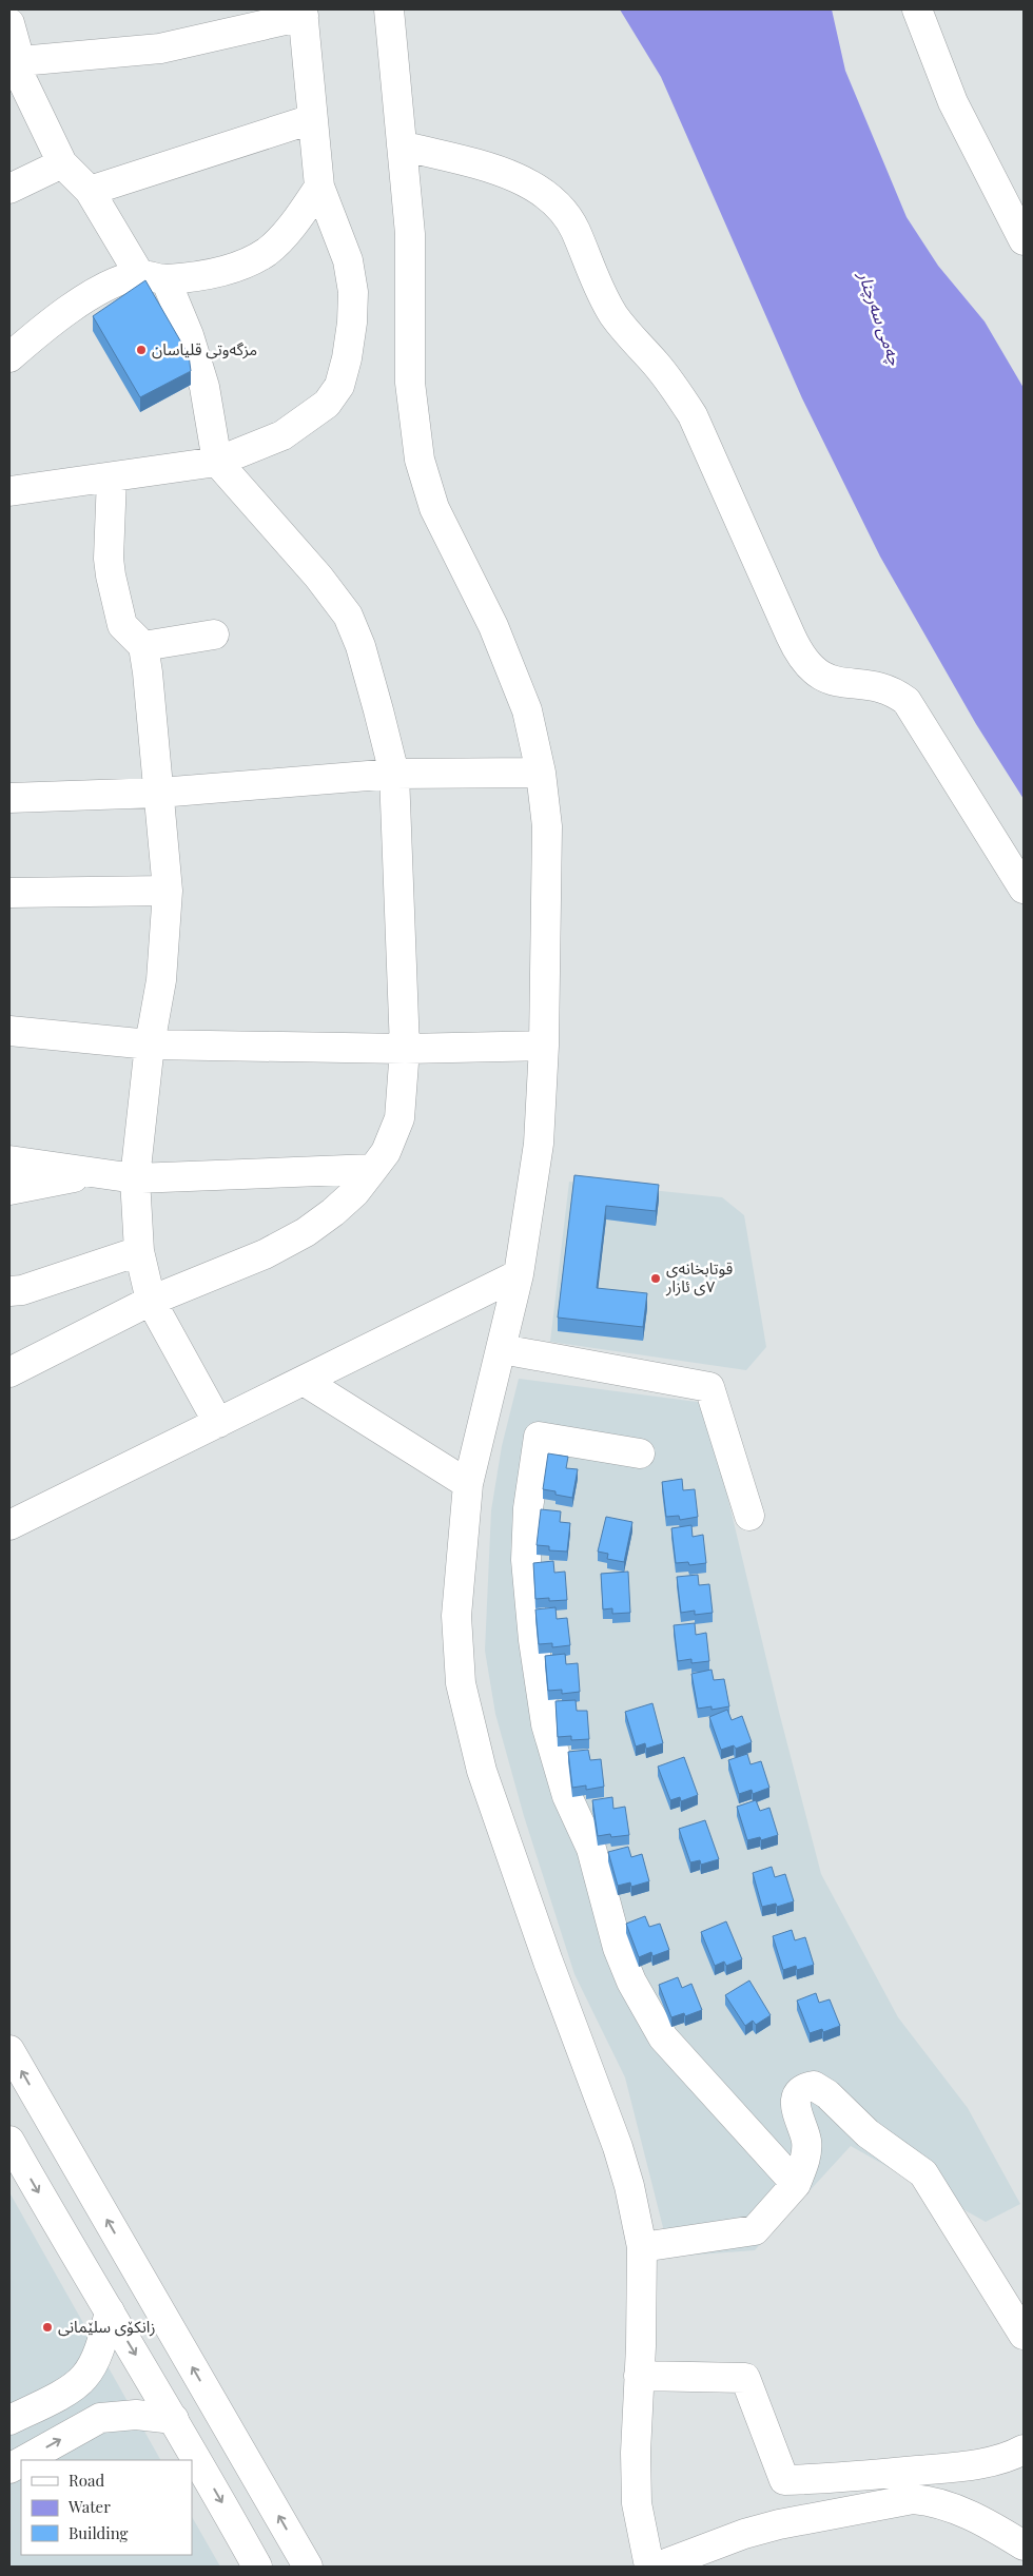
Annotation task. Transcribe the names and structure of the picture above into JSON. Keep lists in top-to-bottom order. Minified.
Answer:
{"water":["چەمی سەرچنار"],"places":["مزگەوتی قلیاسان","قوتابخانەی ٧ی ئازار","زانکۆی سلێمانی"],"legend":["Road","Water","Building"]}
